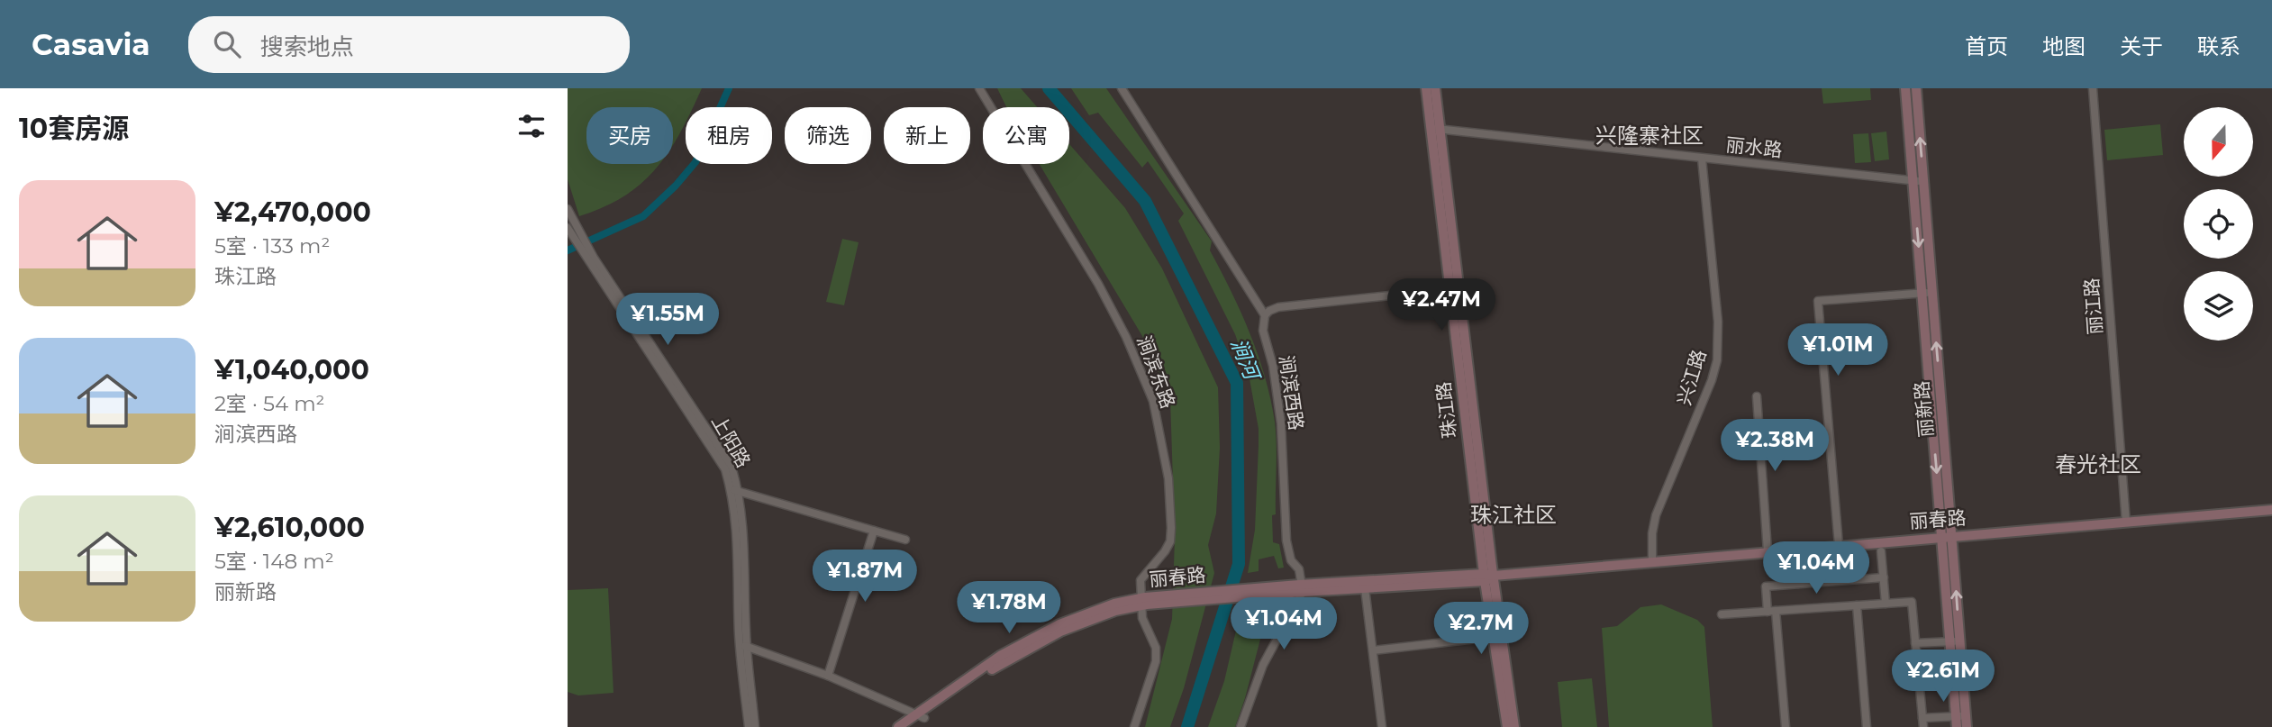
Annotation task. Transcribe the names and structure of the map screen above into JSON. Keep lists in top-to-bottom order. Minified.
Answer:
{"streets":{"main road":["丽新路","珠江路","丽春路"],"street":["丽水路","丽江路","涧滨东路","兴江路","涧滨西路","上阳路"]},"crossings":[["丽水路","兴江路"],["丽水路","丽新路"],["丽水路","珠江路"],["丽江路","丽春路"],["涧滨东路","丽春路"],["兴江路","丽春路"],["涧滨西路","丽春路"],["丽新路","丽春路"],["珠江路","丽春路"]],"districts":["兴隆寨社区","春光社区","珠江社区"],"water":["涧河"],"north":"bottom","page":{"header":"Casavia","search":"搜索地点","nav":["首页","地图","关于","联系"],"heading":"10套房源","chip":["买房","租房","筛选","新上","公寓"],"list":[{"name":"¥2,470,000","note":"5室 · 133 m² · 珠江路"},{"name":"¥1,040,000","note":"2室 · 54 m² · 涧滨西路"},{"name":"¥2,610,000","note":"5室 · 148 m² · 丽新路"}],"price":["¥2.47M","¥1.55M","¥1.01M","¥2.38M","¥1.04M","¥1.87M","¥1.78M","¥1.04M","¥2.7M","¥2.61M"]}}
